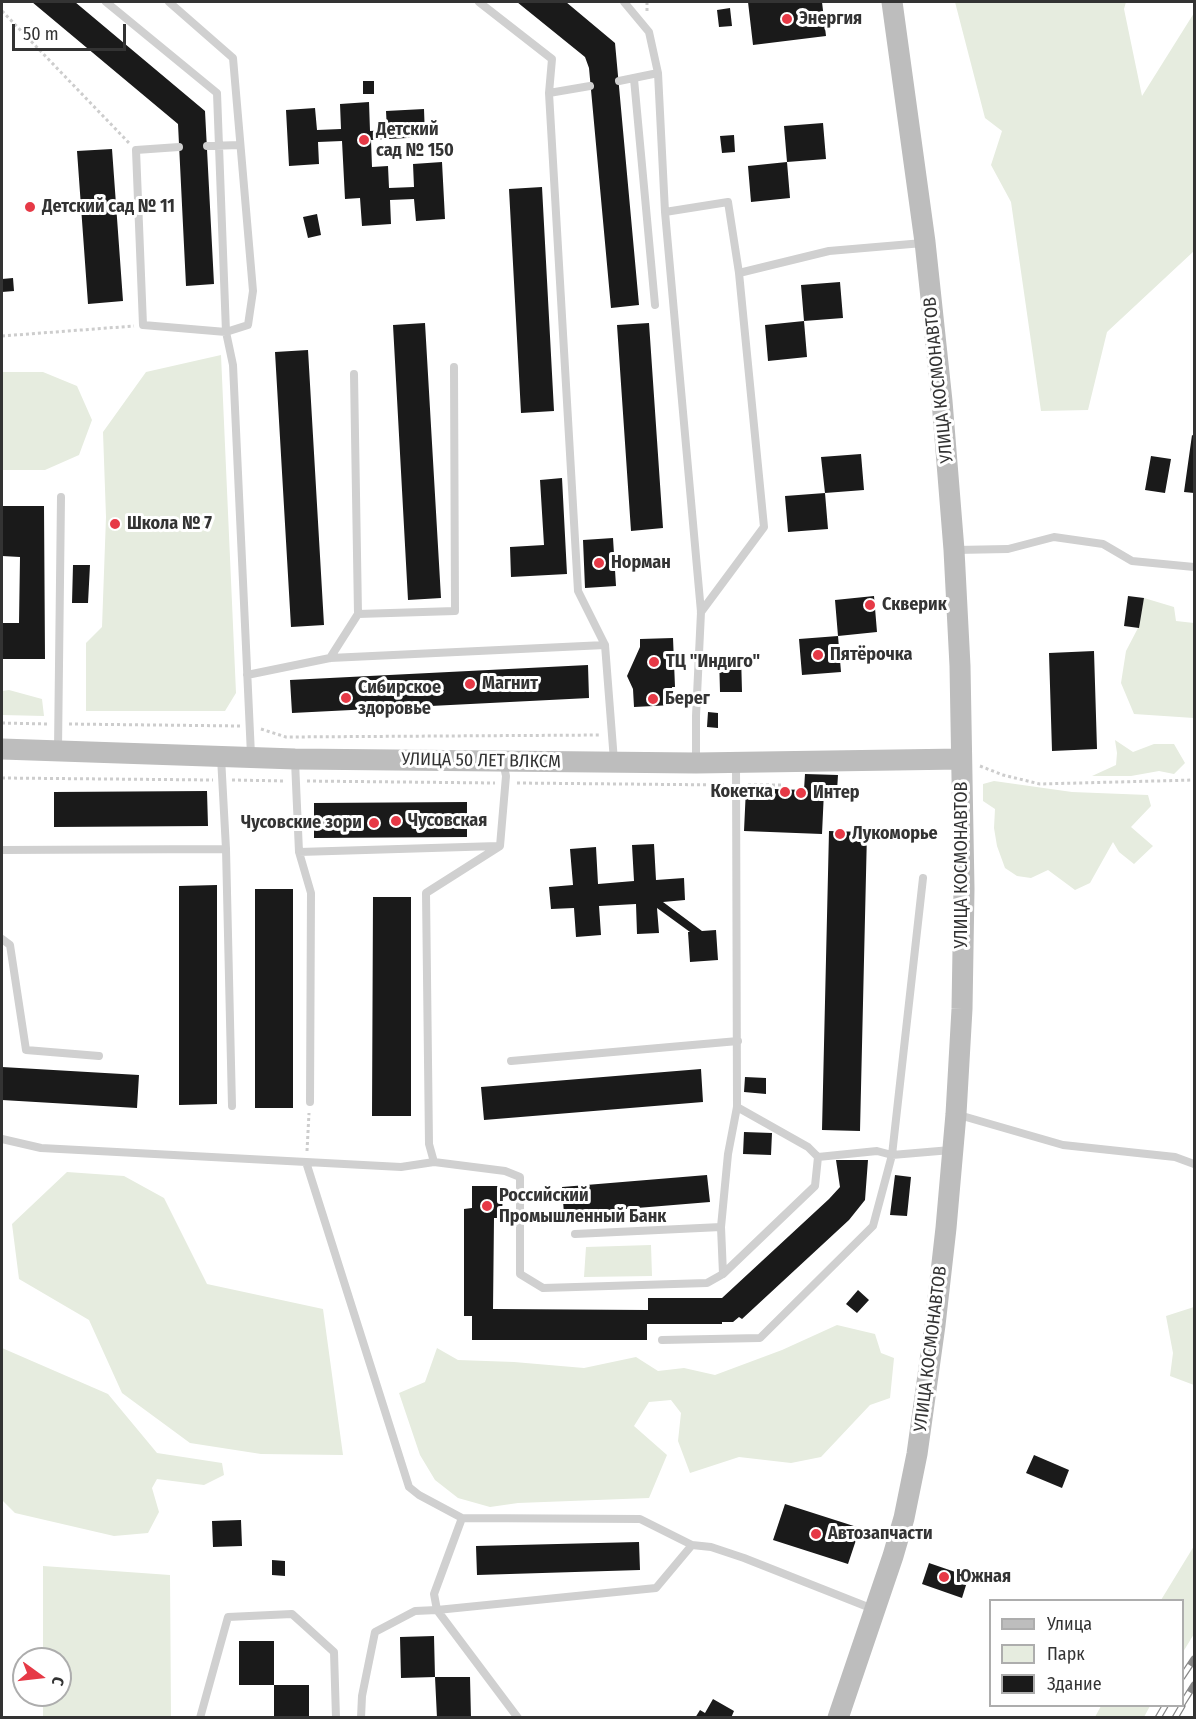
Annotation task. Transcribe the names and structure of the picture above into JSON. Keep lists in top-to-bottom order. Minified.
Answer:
{"streets":{"street":["УЛИЦА КОСМОНАВТОВ","УЛИЦА 50 ЛЕТ ВЛКСМ"]},"crossings":[["УЛИЦА КОСМОНАВТОВ","УЛИЦА 50 ЛЕТ ВЛКСМ"]],"places":["Энергия","Детский сад № 150","Детский сад № 11","Школа № 7","Норман","Скверик","Пятёрочка","ТЦ \"Индиго\"","Магнит","Сибирское здоровье","Берег","Кокетка","Интер","Чусовская","Чусовские зори","Лукоморье","Российский Промышленный Банк","Автозапчасти","Южная"],"legend":["Улица","Парк","Здание"],"scale_bar":"50 m","north":"right"}
